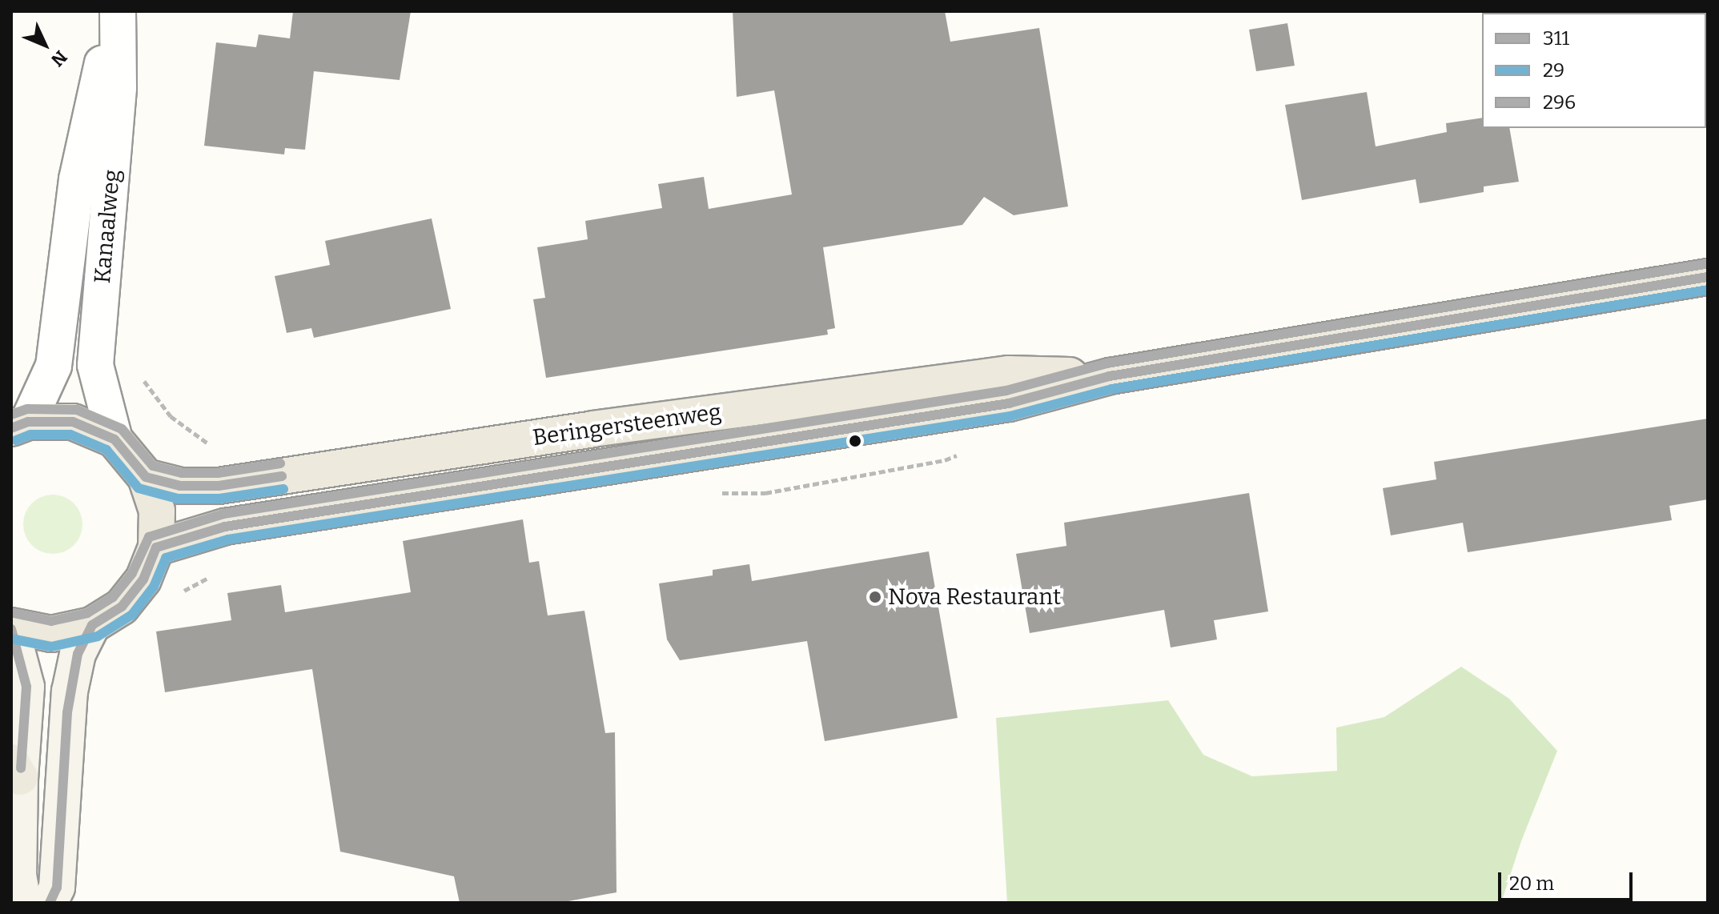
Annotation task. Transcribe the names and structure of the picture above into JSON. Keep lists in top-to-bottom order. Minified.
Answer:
{"streets":{"main road":["Beringersteenweg"],"street":["Kanaalweg"]},"places":["Nova Restaurant"],"lines":["transit line 296","transit line 311","transit line 29"],"legend":["311","29","296"],"scale_bar":"20 m","north":"bottom right"}
